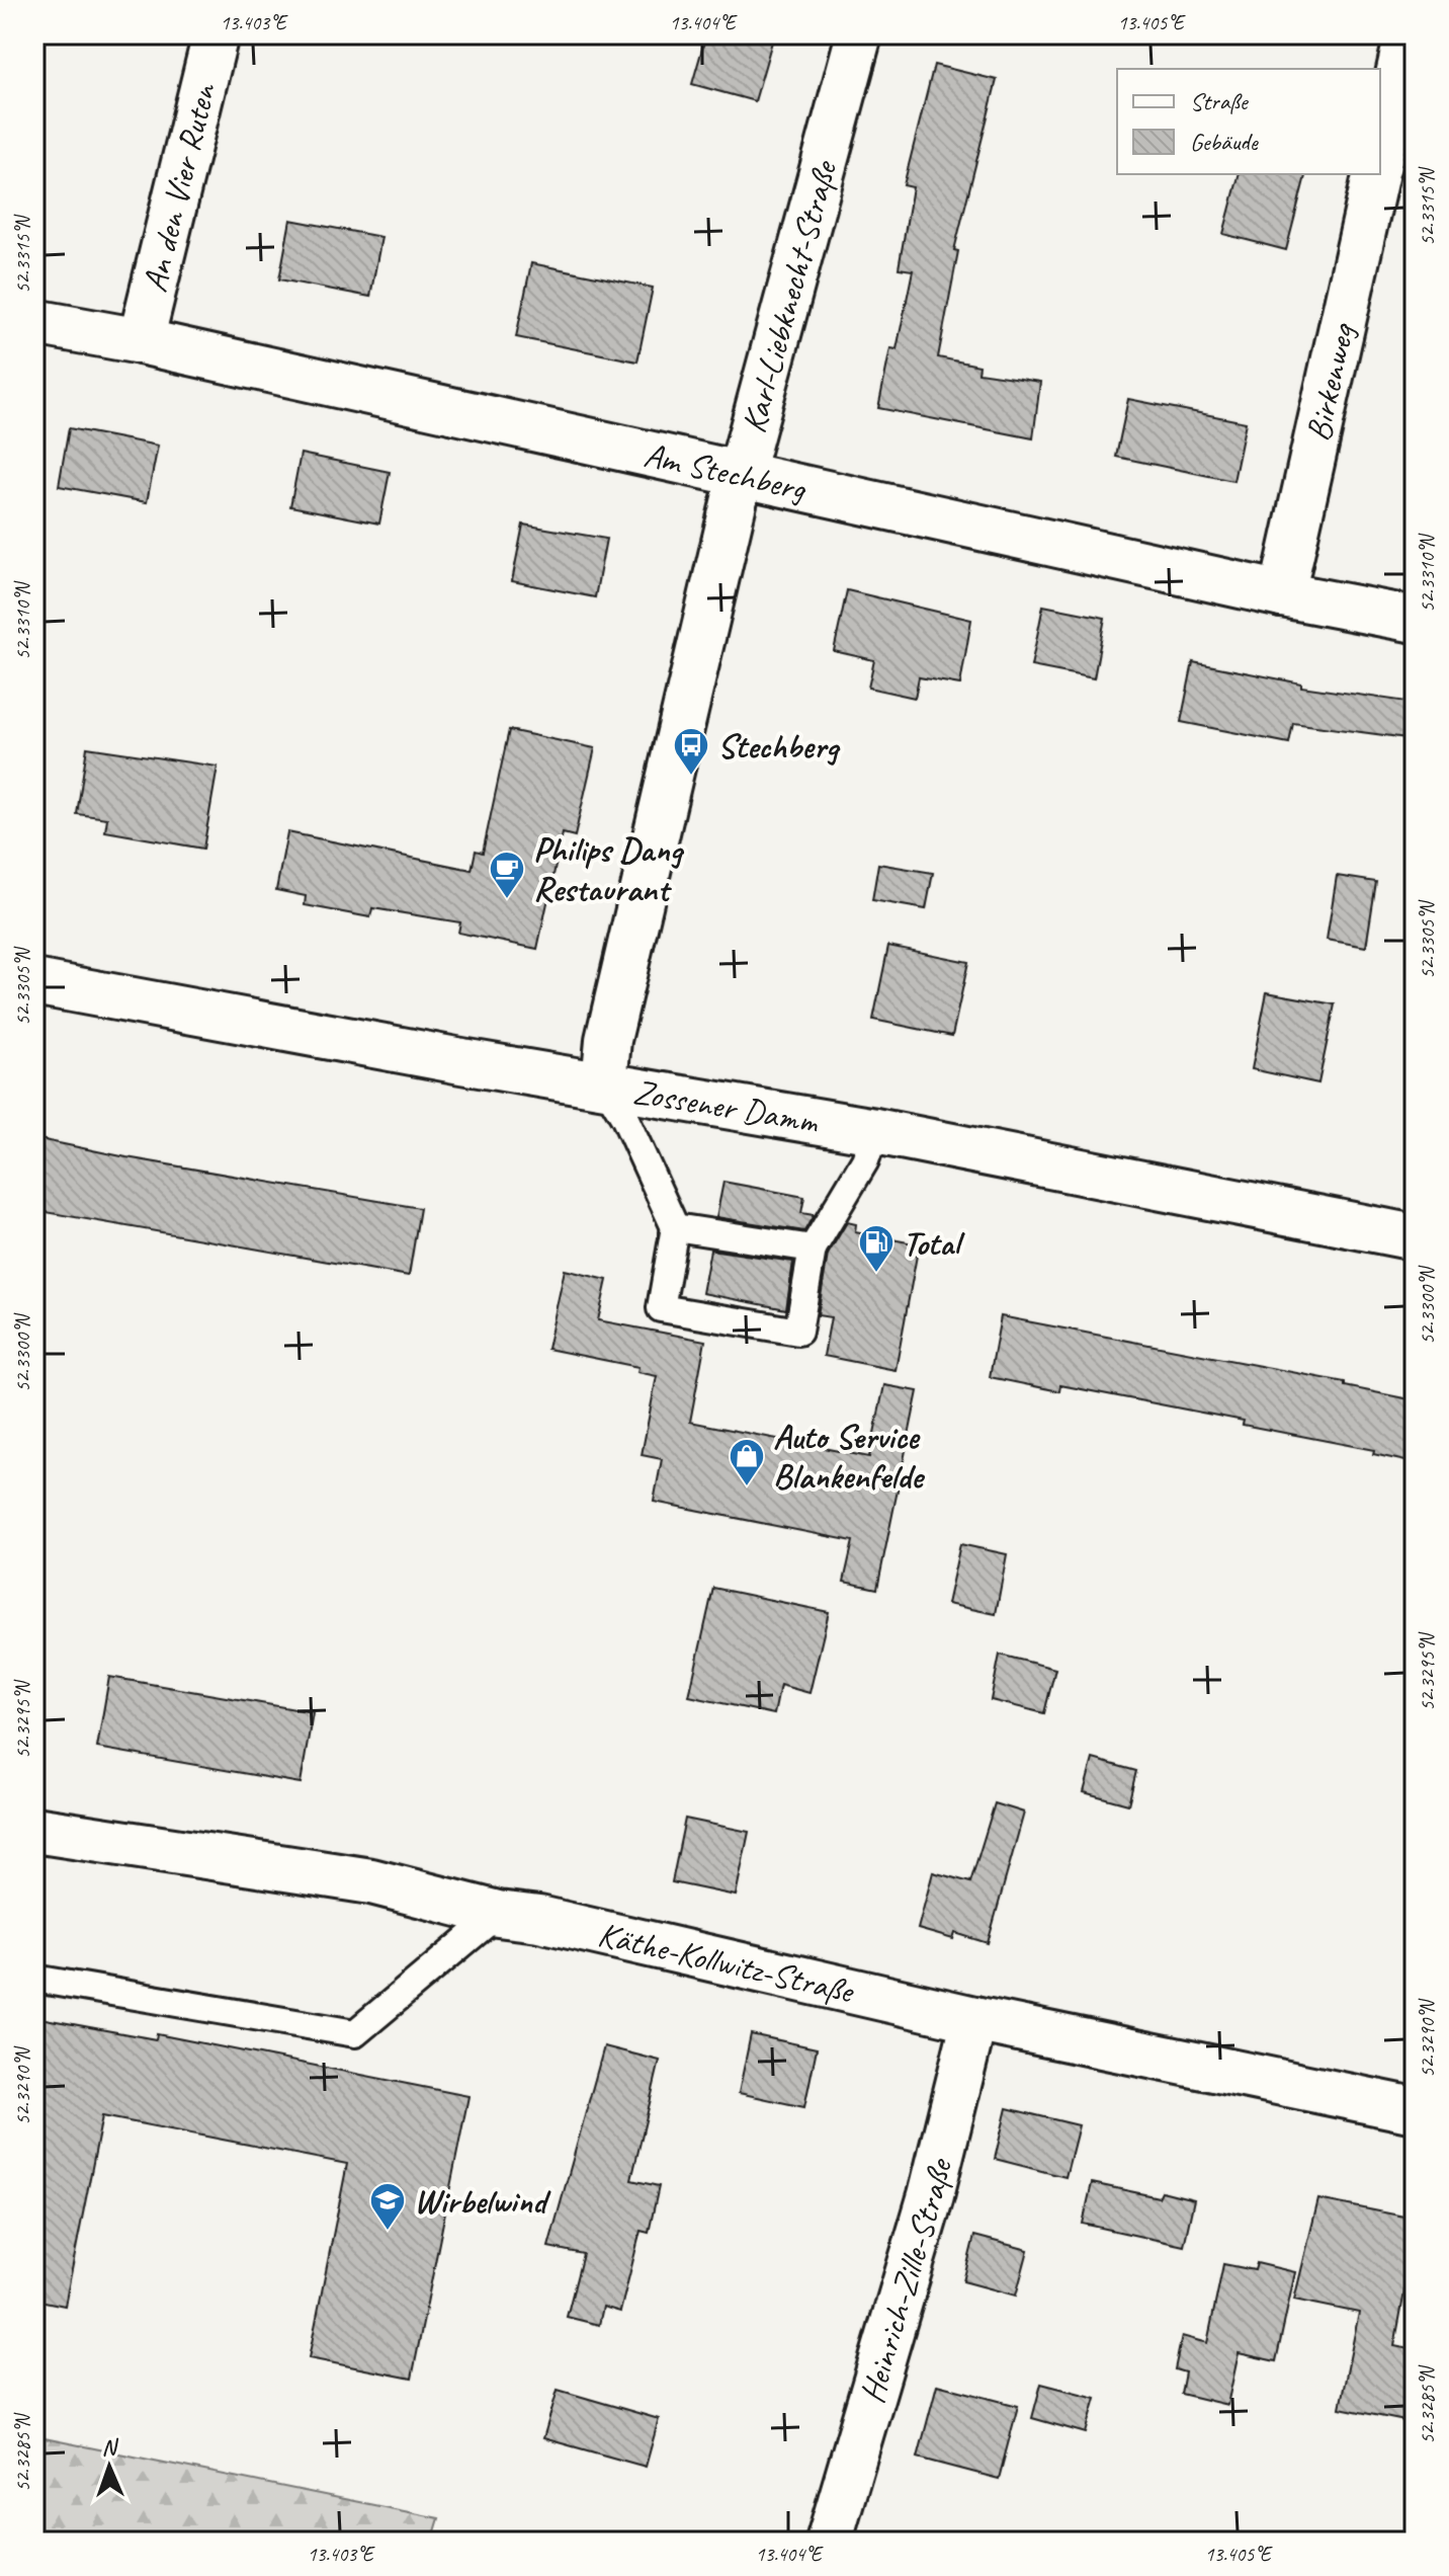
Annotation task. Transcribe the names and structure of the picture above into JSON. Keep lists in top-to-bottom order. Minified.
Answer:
{"streets":{"street":["An den Vier Ruten","Karl-Liebknecht-Straße","Birkenweg","Am Stechberg","Zossener Damm","Käthe-Kollwitz-Straße","Heinrich-Zille-Straße"]},"crossings":[["An den Vier Ruten","Am Stechberg"],["Karl-Liebknecht-Straße","Am Stechberg"],["Karl-Liebknecht-Straße","Zossener Damm"],["Birkenweg","Am Stechberg"],["Käthe-Kollwitz-Straße","Heinrich-Zille-Straße"]],"places":{"bus stop":["Stechberg"],"cafe":["Philips Dang Restaurant"],"fuel station":["Total"],"shop":["Auto Service Blankenfelde"],"school or university":["Wirbelwind"]},"legend":["Straße","Gebäude"],"north":"top","coordinates":["13.403°E","13.404°E","13.405°E","52.3315°N","52.3310°N","52.3305°N","52.3300°N","52.3295°N","52.3290°N","52.3285°N"]}
